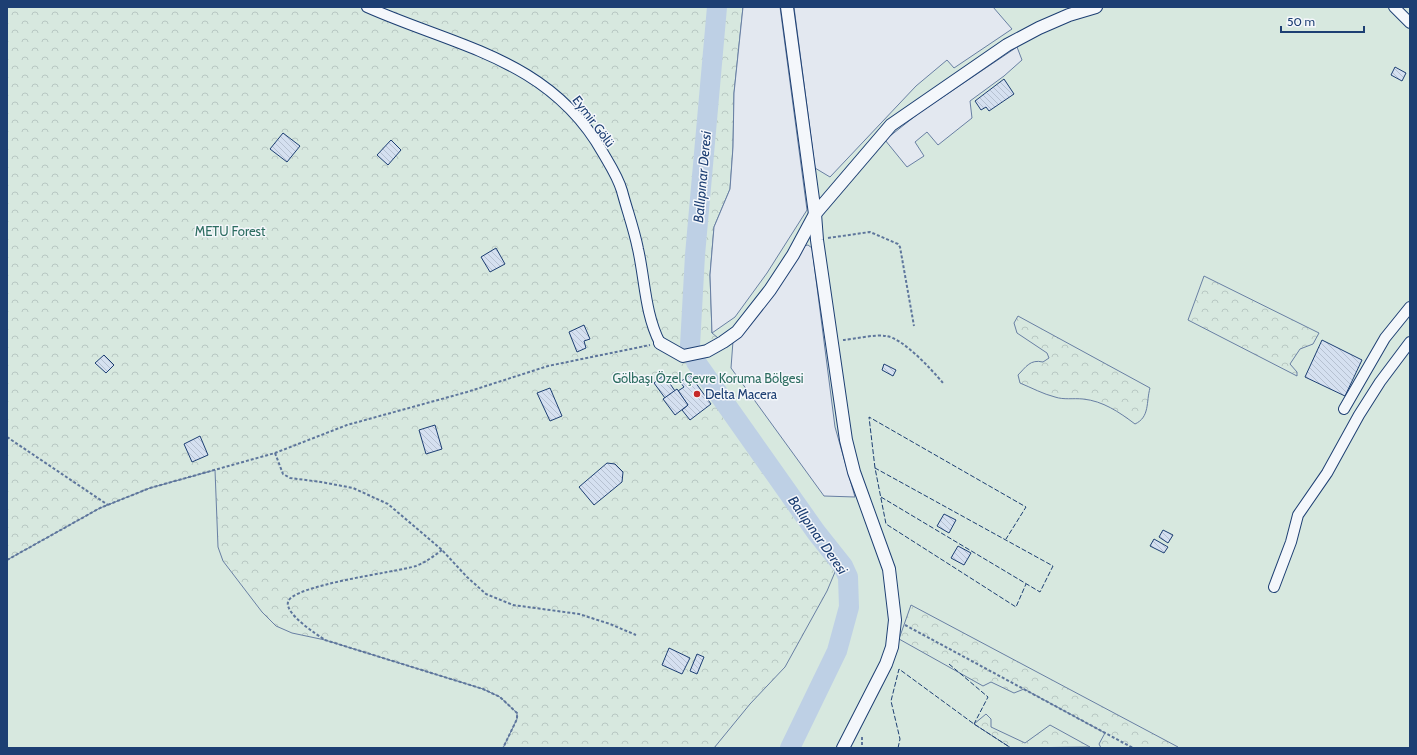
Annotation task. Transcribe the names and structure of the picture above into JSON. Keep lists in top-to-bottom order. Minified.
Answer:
{"streets":{"street":["Eymir Gölü"]},"water":["Ballıpınar Deresi"],"parks":["METU Forest","Gölbaşı Özel Çevre Koruma Bölgesi"],"places":["Delta Macera"],"scale_bar":"50 m"}
